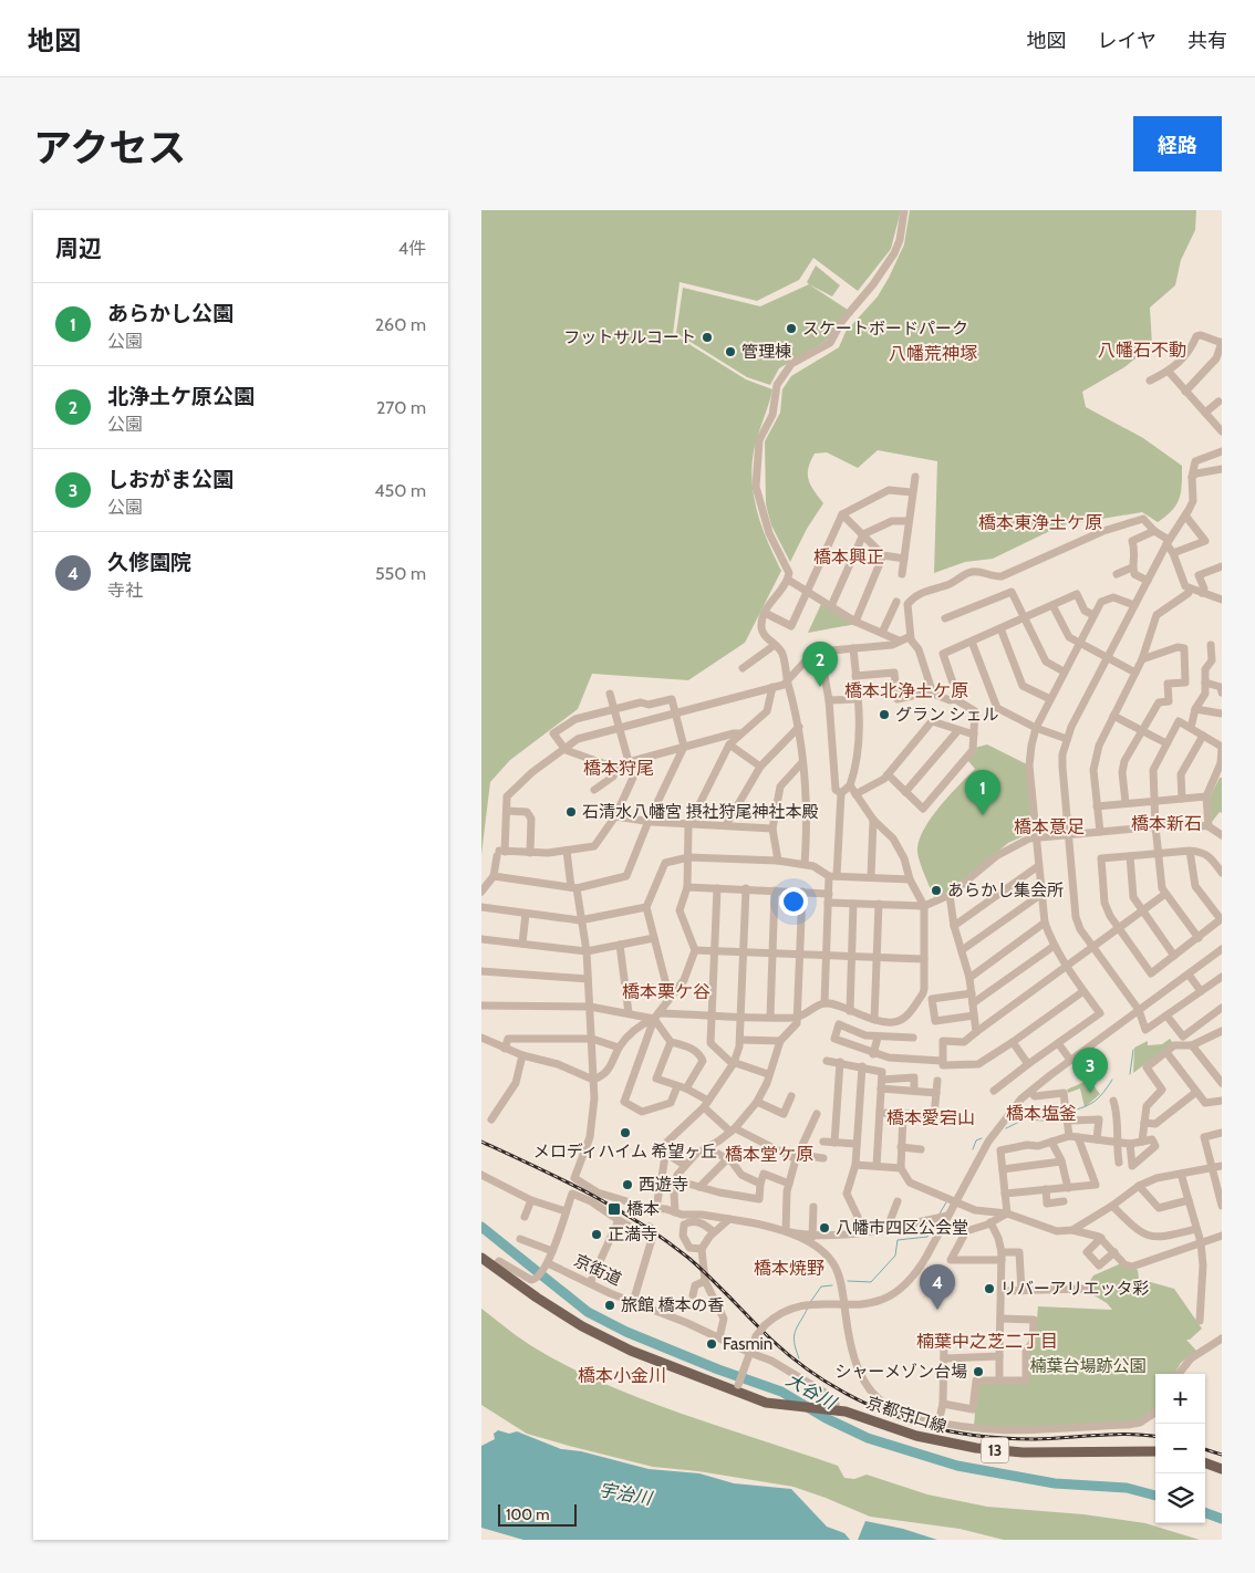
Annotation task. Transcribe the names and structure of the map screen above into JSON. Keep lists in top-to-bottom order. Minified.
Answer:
{"streets":{"main road":["京都守口線","13"],"street":["京街道"]},"crossings":[["京街道","京都守口線"]],"districts":["八幡石不動","八幡荒神塚","橋本東浄土ケ原","橋本興正","橋本北浄土ケ原","橋本狩尾","橋本新石","橋本意足","橋本栗ケ谷","橋本塩釜","橋本愛宕山","橋本堂ケ原","橋本焼野","楠葉中之芝二丁目","橋本小金川"],"water":["大谷川","宇治川"],"parks":["楠葉台場跡公園"],"places":{"other":["スケートボードパーク","フットサルコート","管理棟","グラン シェル","石清水八幡宮 摂社狩尾神社本殿","あらかし集会所","メロディハイム 希望ヶ丘","西遊寺","八幡市四区公会堂","正満寺","リバーアリエッタ彩","旅館 橋本の香","Fasmin","シャーメゾン台場"],"transit":["橋本"]},"scale_bar":"100 m","page":{"header":"地図","nav":["地図","レイヤ","共有"],"title":"アクセス","buttons":"経路","heading":["周辺","4件"],"list":[{"mark":"1","name":"あらかし公園","note":"公園","value":"260 m"},{"mark":"2","name":"北浄土ケ原公園","note":"公園","value":"270 m"},{"mark":"3","name":"しおがま公園","note":"公園","value":"450 m"},{"mark":"4","name":"久修園院","note":"寺社","value":"550 m"}],"pins":["2","1","3","4"],"map_buttons":["+","−"],"scale":"100 m"}}
